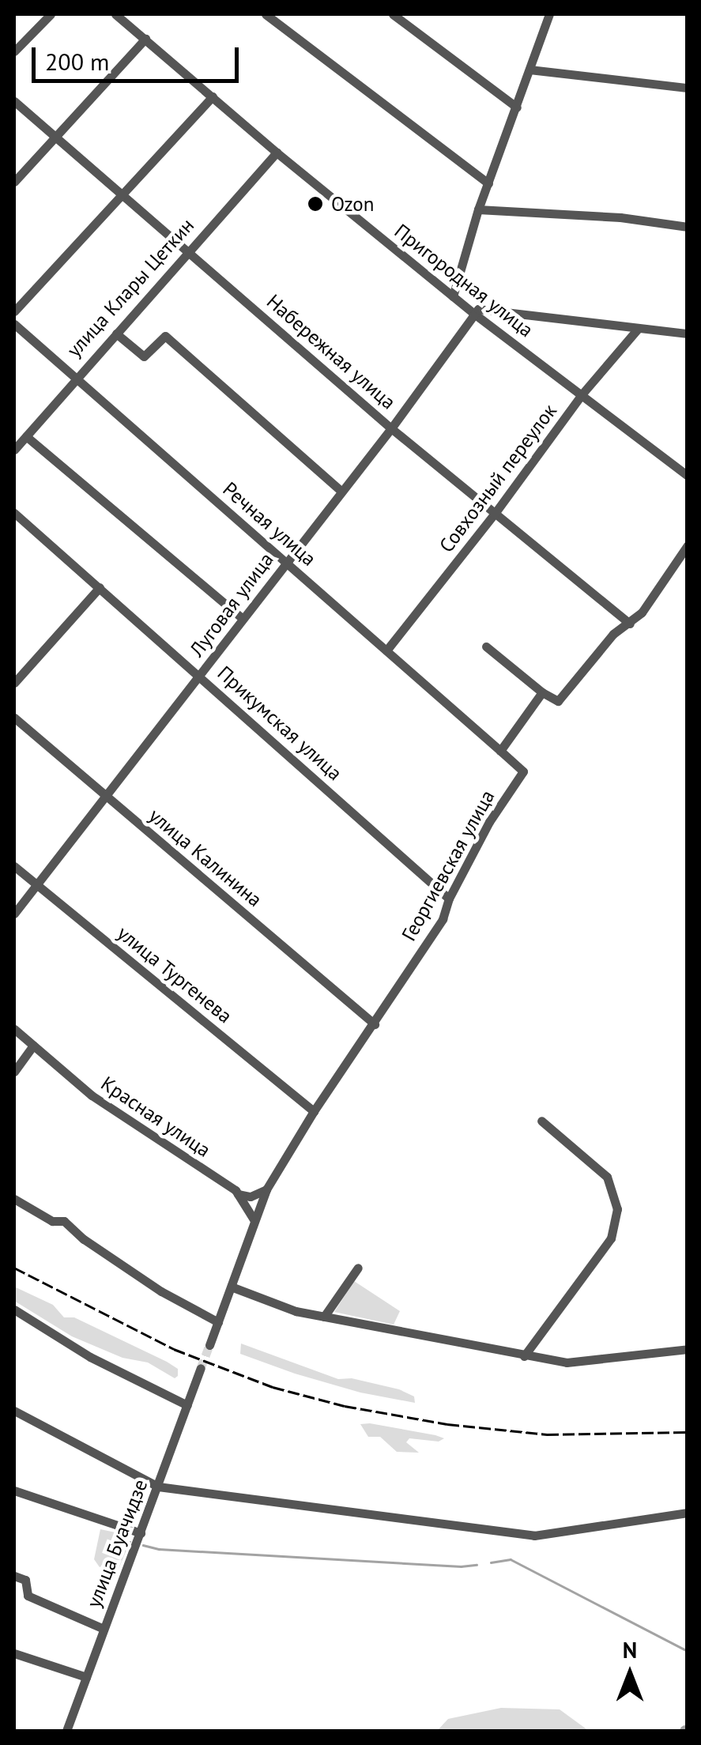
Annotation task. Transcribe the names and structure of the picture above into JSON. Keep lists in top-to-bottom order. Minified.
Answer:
{"streets":{"street":["Пригородная улица","улица Клары Цеткин","Набережная улица","Совхозный переулок","Речная улица","Луговая улица","Прикумская улица","улица Калинина","Георгиевская улица","улица Тургенева","Красная улица","улица Буачидзе"]},"crossings":[["Пригородная улица","улица Клары Цеткин"],["Пригородная улица","Совхозный переулок"],["Пригородная улица","Луговая улица"],["улица Клары Цеткин","Набережная улица"],["улица Клары Цеткин","Речная улица"],["Набережная улица","Совхозный переулок"],["Набережная улица","Луговая улица"],["Совхозный переулок","Речная улица"],["Речная улица","Луговая улица"],["Речная улица","Георгиевская улица"],["Луговая улица","Прикумская улица"],["Луговая улица","улица Калинина"],["Луговая улица","улица Тургенева"],["Прикумская улица","Георгиевская улица"],["улица Калинина","Георгиевская улица"],["Георгиевская улица","улица Тургенева"],["Георгиевская улица","Красная улица"]],"places":["Ozon"],"scale_bar":"200 m","north":"top"}
